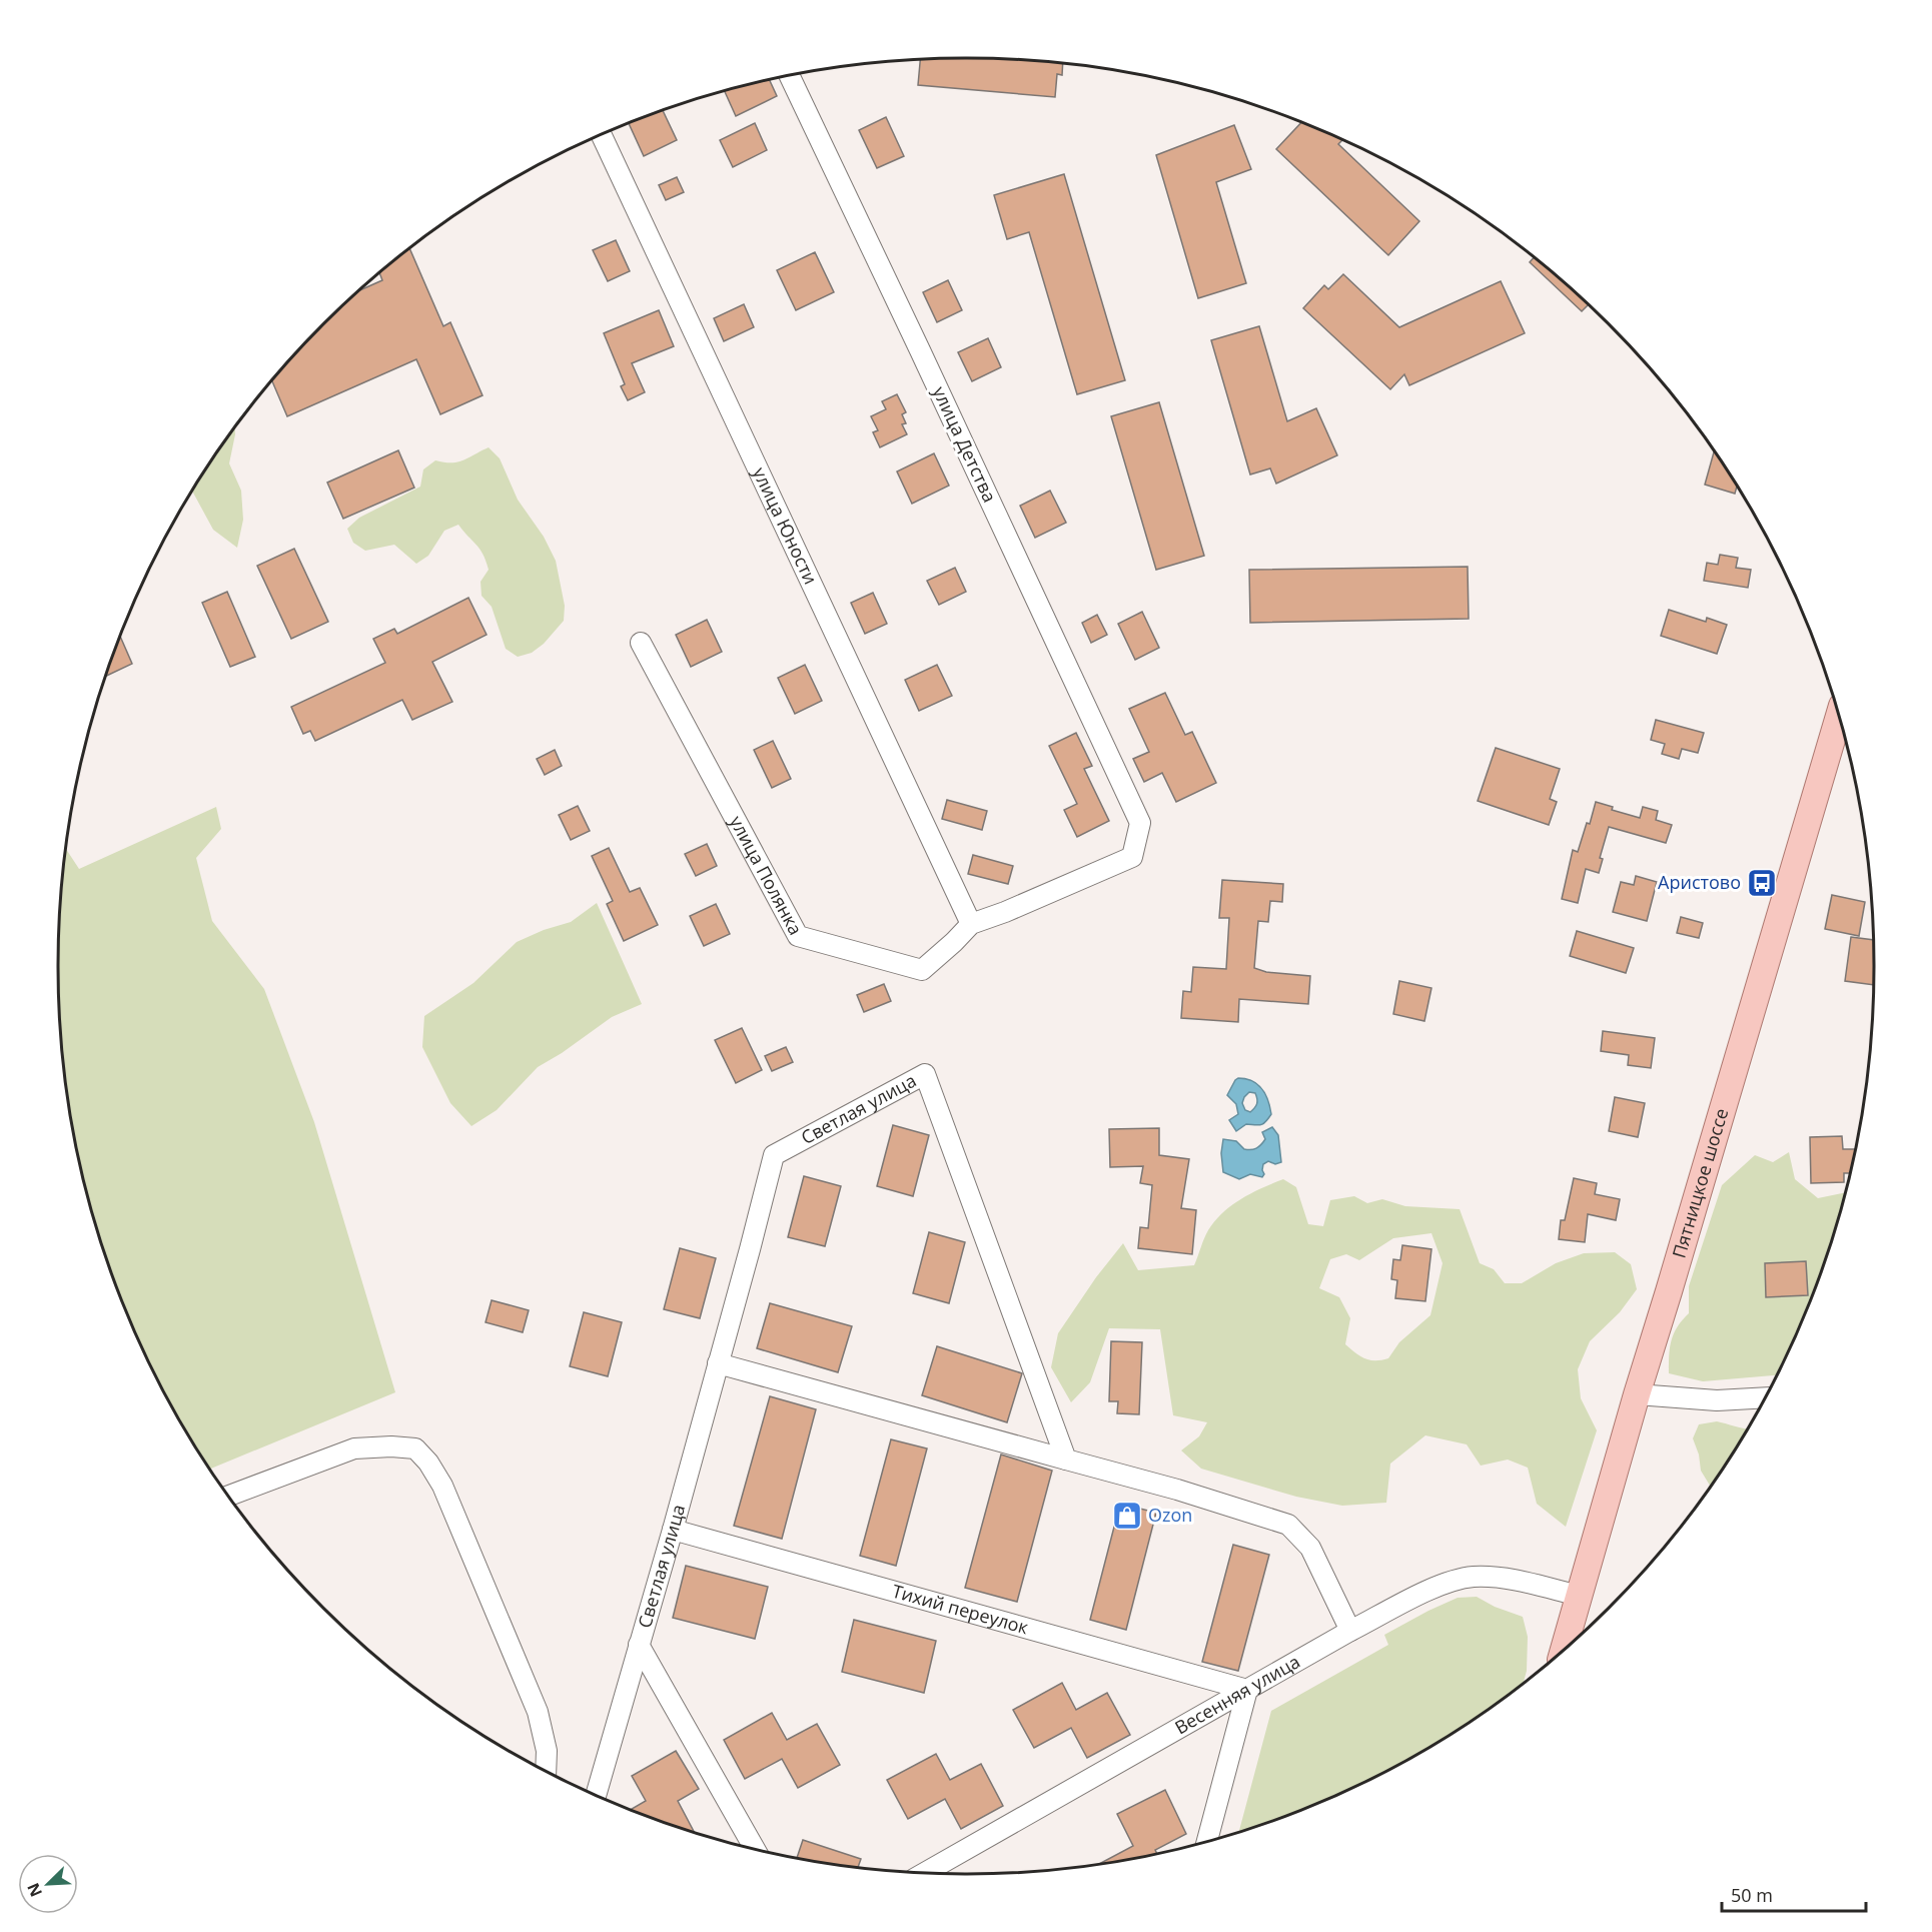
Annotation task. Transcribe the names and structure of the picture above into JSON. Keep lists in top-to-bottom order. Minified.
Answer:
{"streets":{"main road":["Пятницкое шоссе"],"street":["улица Детства","улица Юности","улица Полянка","Светлая улица","Тихий переулок","Весенняя улица"]},"crossings":[["улица Детства","улица Юности"],["улица Детства","улица Полянка"],["улица Юности","улица Полянка"],["Светлая улица","Тихий переулок"],["Пятницкое шоссе","Весенняя улица"],["Тихий переулок","Весенняя улица"]],"places":{"bus stop":["Аристово"],"shop":["Ozon"]},"scale_bar":"50 m","north":"bottom left"}
